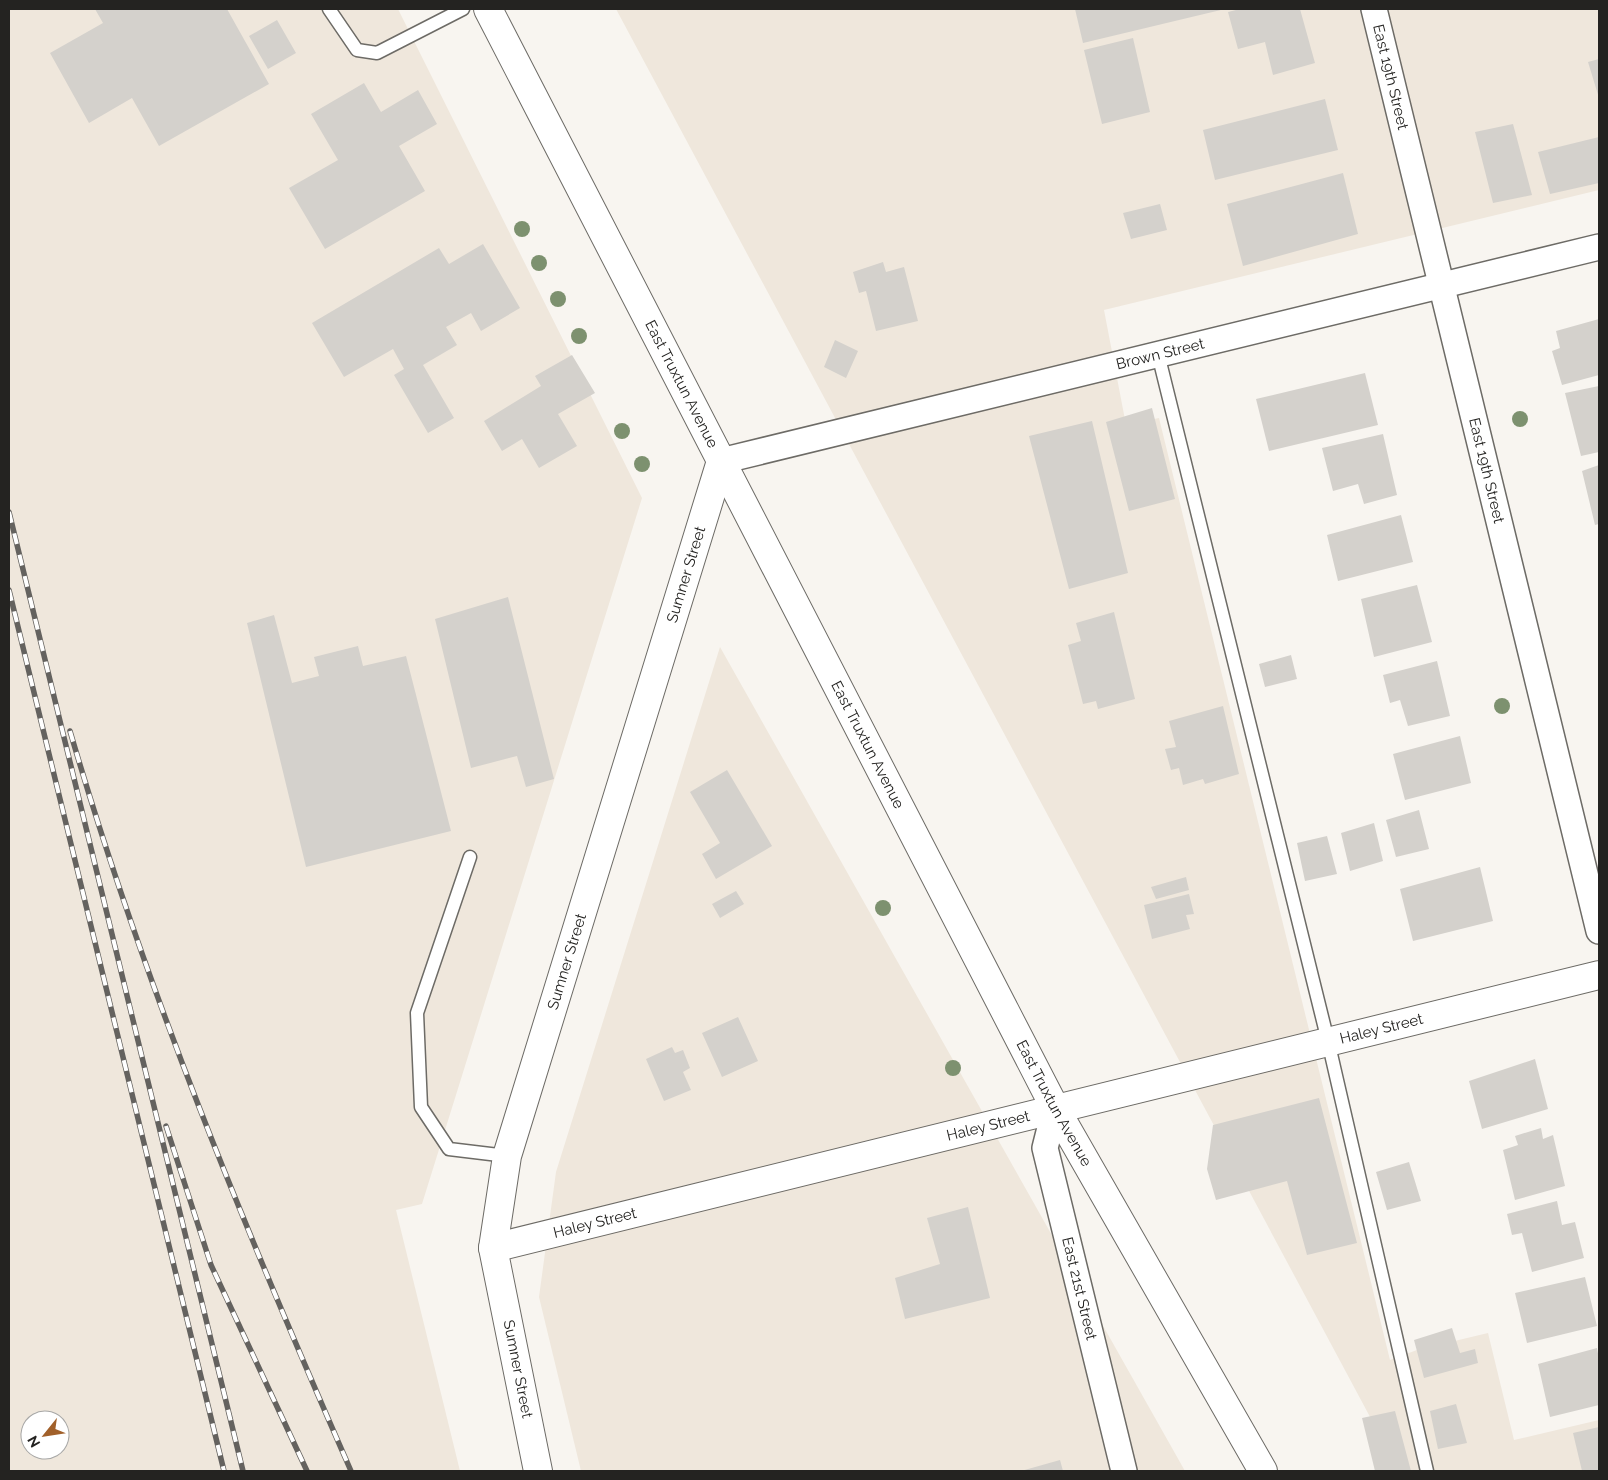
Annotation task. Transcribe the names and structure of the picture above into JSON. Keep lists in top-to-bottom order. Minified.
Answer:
{"streets":{"street":["East 19th Street","Brown Street","East Truxtun Avenue","Sumner Street","Haley Street","East 21st Street"]},"crossings":[["East 19th Street","Brown Street"],["Brown Street","East Truxtun Avenue"],["Brown Street","Sumner Street"],["East Truxtun Avenue","Sumner Street"],["East Truxtun Avenue","Haley Street"],["East Truxtun Avenue","East 21st Street"],["Sumner Street","Haley Street"],["Haley Street","East 21st Street"]],"north":"bottom left"}
